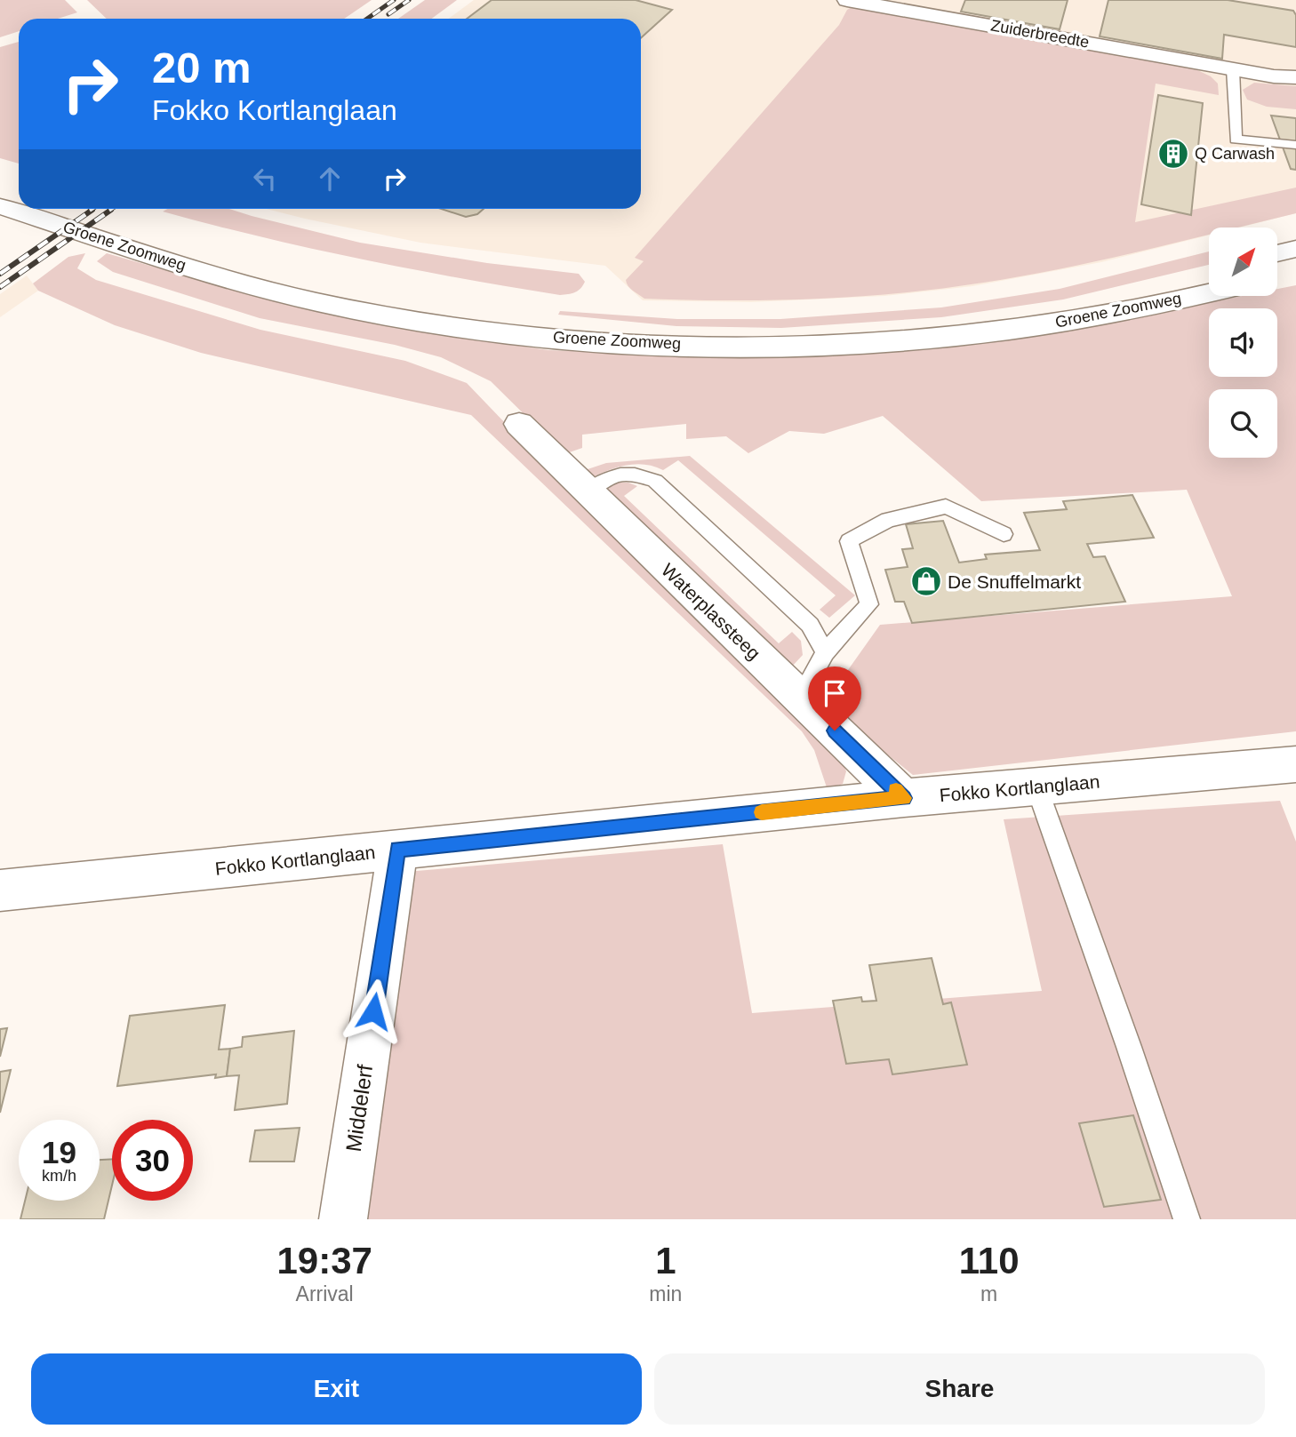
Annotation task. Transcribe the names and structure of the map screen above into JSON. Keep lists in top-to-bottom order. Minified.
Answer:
{"streets":{"main road":["Zuiderbreedte","Groene Zoomweg","Waterplassteeg","Fokko Kortlanglaan","Middelerf"]},"crossings":[["Waterplassteeg","Fokko Kortlanglaan"],["Fokko Kortlanglaan","Middelerf"]],"places":{"building":["Q Carwash"],"shop":["De Snuffelmarkt"]},"north":"top right","page":{"turn":["20 m","Fokko Kortlanglaan"],"speed":"19 km/h","limit":"30","eta":["19:37","Arrival","1","min","110","m"],"buttons":["Exit","Share"]}}
